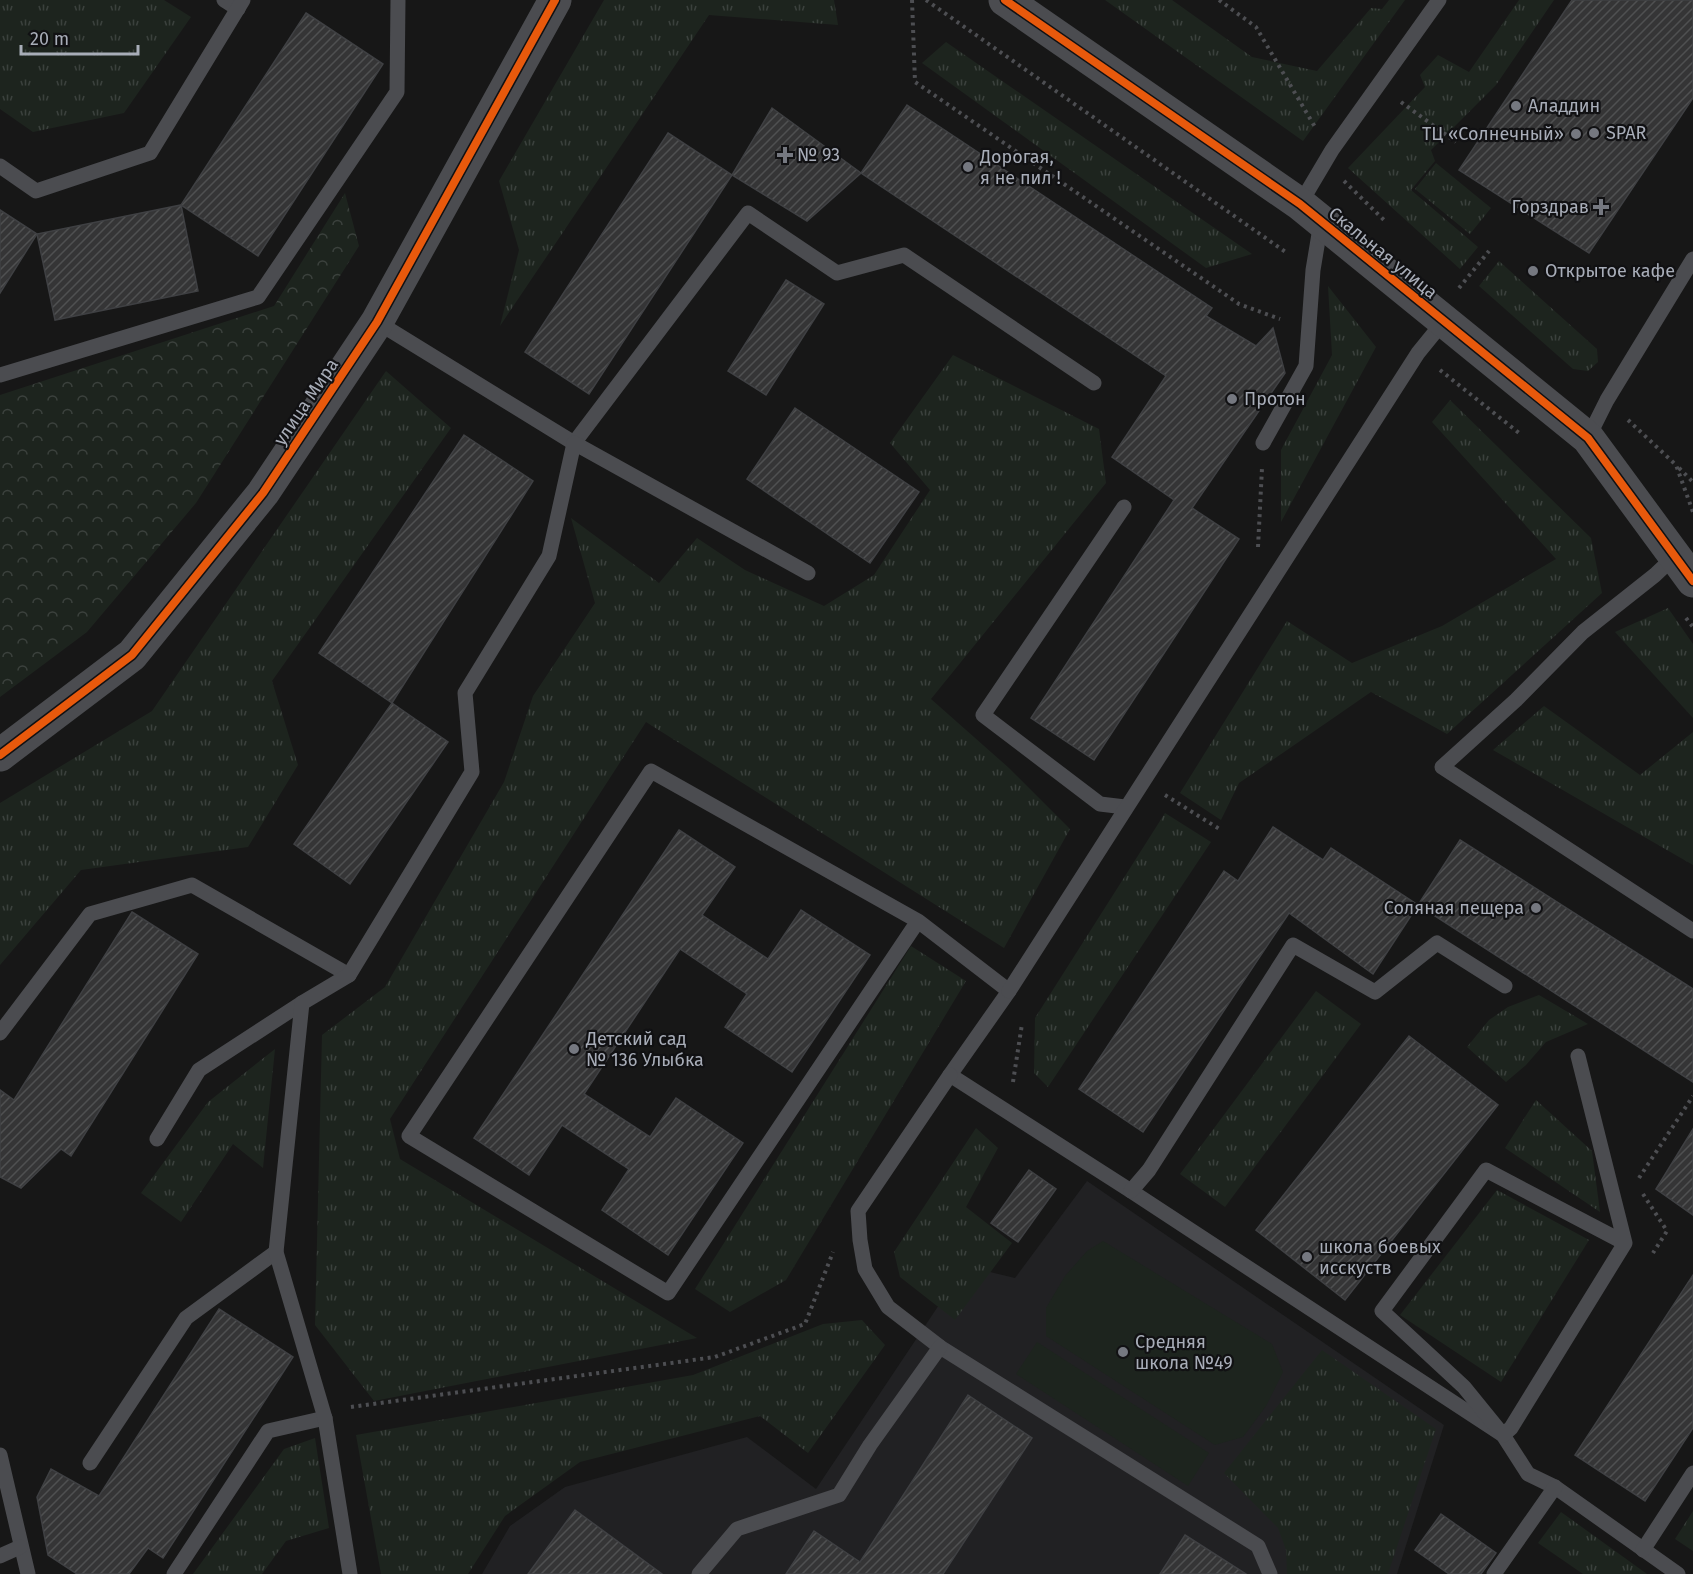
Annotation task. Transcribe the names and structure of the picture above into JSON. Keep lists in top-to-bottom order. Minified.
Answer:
{"streets":{"street":["Скальная улица","улица Мира"]},"places":{"other":["Аладдин","SPAR","ТЦ «Солнечный»","Дорогая, я не пил !","Открытое кафе","Протон","Соляная пещера","Детский сад № 136 Улыбка","школа боевых исскуств","Средняя школа №49"],"health":["№ 93","Горздрав"]},"scale_bar":"20 m"}
